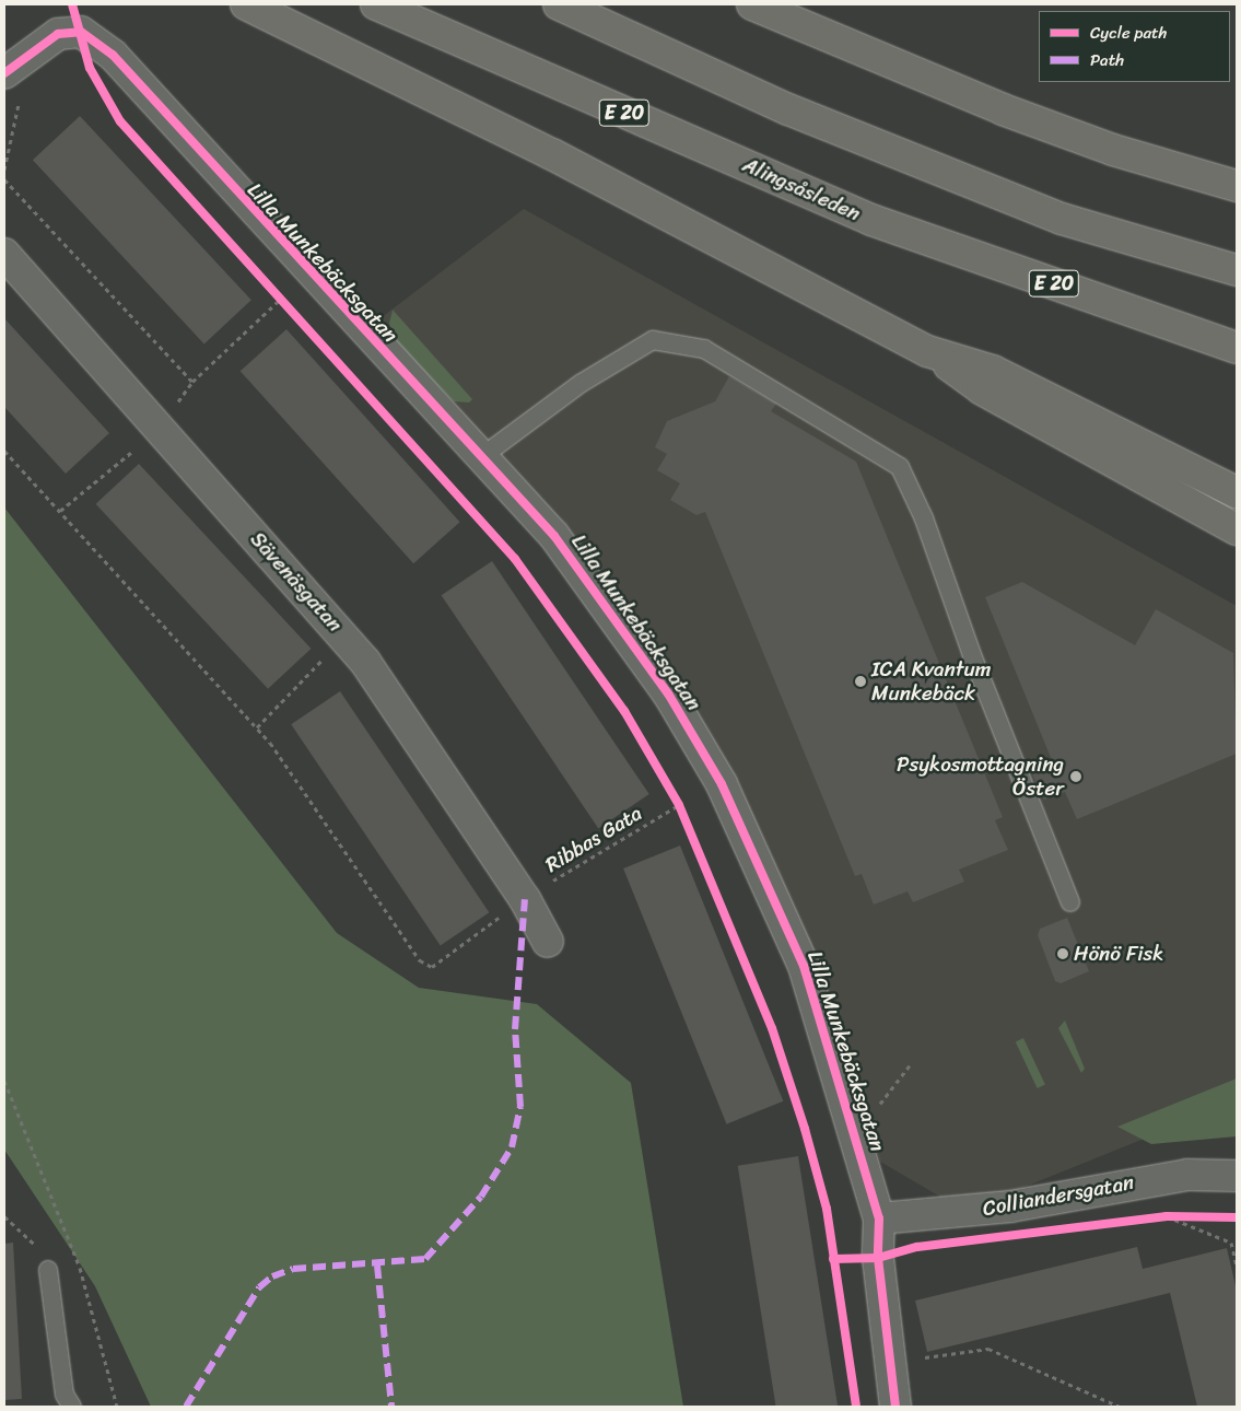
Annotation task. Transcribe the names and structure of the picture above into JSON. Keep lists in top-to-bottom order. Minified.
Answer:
{"streets":{"highway":["E 20","Alingsåsleden"],"street":["Lilla Munkebäcksgatan","Sävenäsgatan","Colliandersgatan"],"path":["Ribbas Gata"]},"crossings":[["Lilla Munkebäcksgatan","Colliandersgatan"],["Sävenäsgatan","Ribbas Gata"]],"places":["ICA Kvantum Munkebäck","Psykosmottagning Öster","Hönö Fisk"],"legend":["Cycle path","Path"]}
